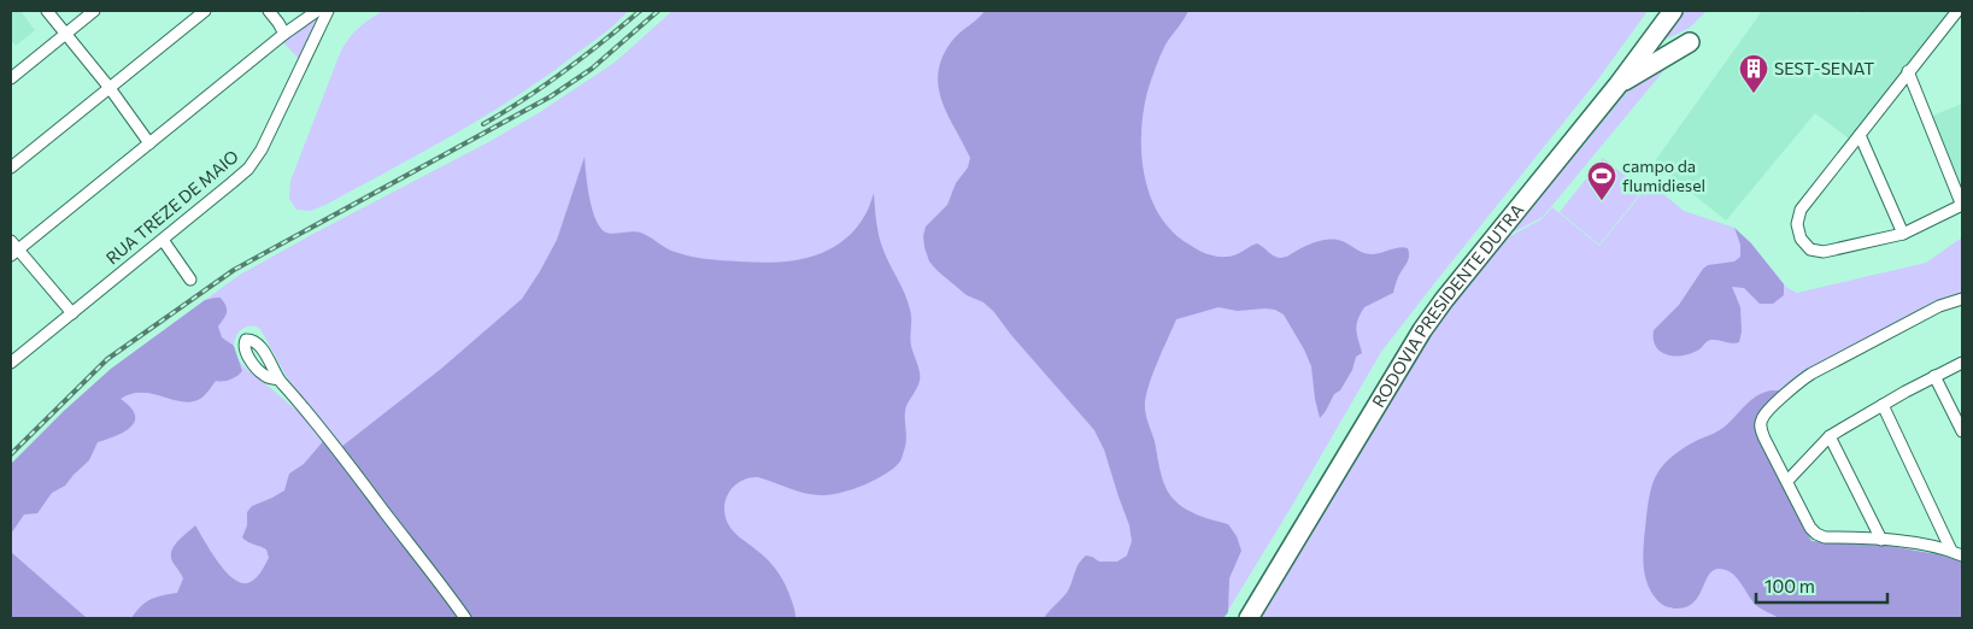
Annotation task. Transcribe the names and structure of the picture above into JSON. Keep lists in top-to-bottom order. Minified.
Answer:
{"streets":{"highway":["RODOVIA PRESIDENTE DUTRA"],"street":["RUA TREZE DE MAIO"]},"places":{"building":["SEST-SENAT"],"sports":["campo da flumidiesel"]},"scale_bar":"100 m"}
